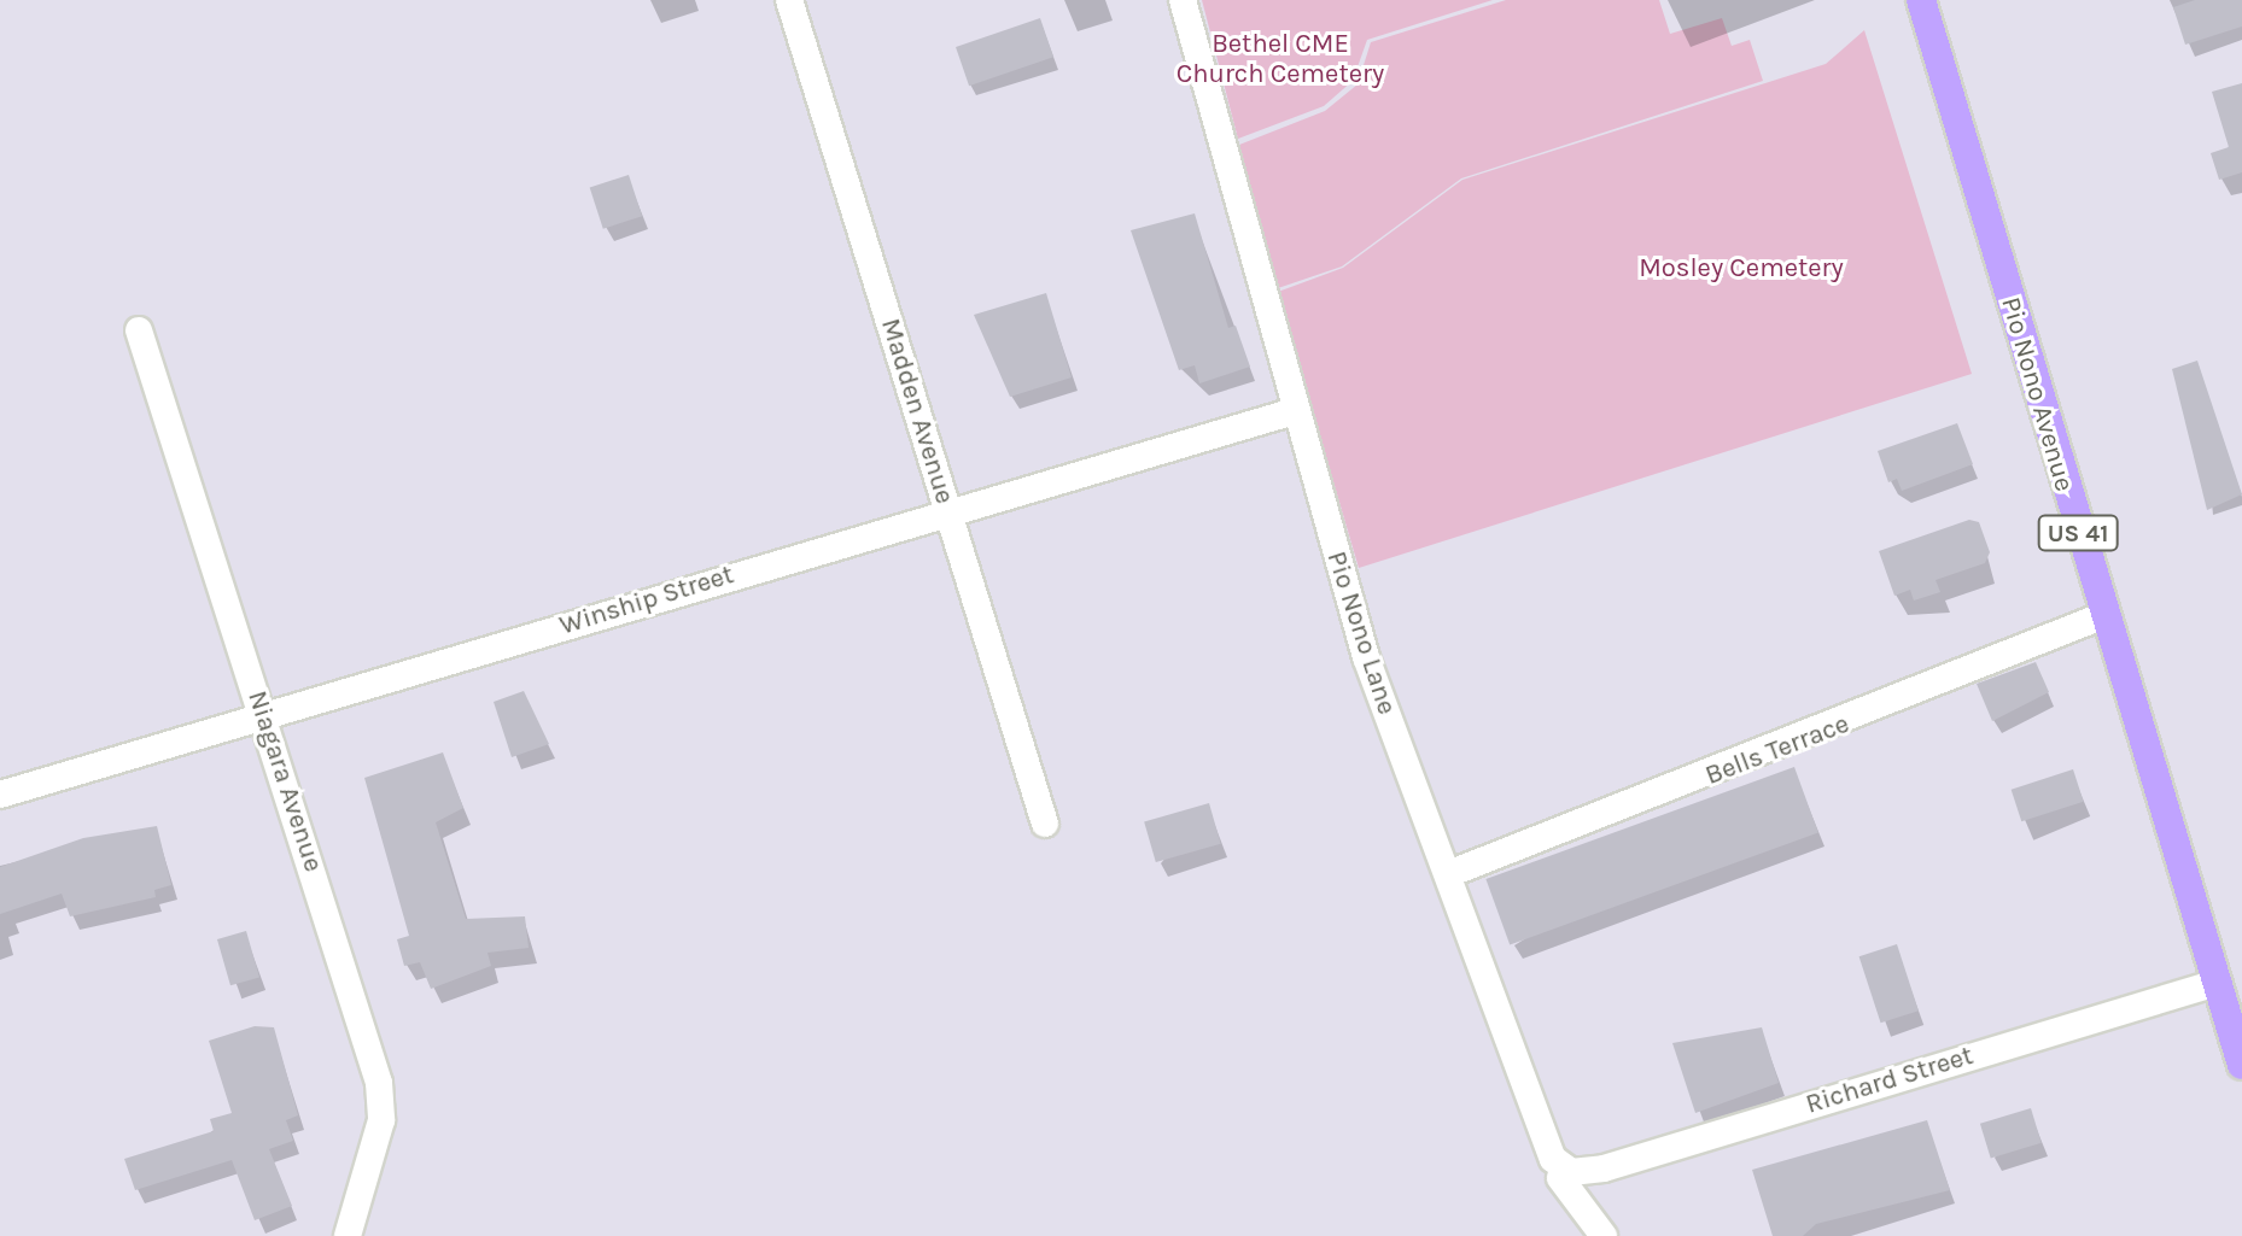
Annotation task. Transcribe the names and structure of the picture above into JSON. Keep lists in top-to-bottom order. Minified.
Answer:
{"streets":{"main road":["Pio Nono Avenue","US 41"],"street":["Madden Avenue","Winship Street","Pio Nono Lane","Bells Terrace","Niagara Avenue","Richard Street"]},"crossings":[["Pio Nono Avenue","Bells Terrace"],["Pio Nono Avenue","Richard Street"],["Madden Avenue","Winship Street"],["Winship Street","Pio Nono Lane"],["Winship Street","Niagara Avenue"],["Pio Nono Lane","Bells Terrace"],["Pio Nono Lane","Richard Street"]],"parks":["Bethel CME Church Cemetery","Mosley Cemetery"]}
